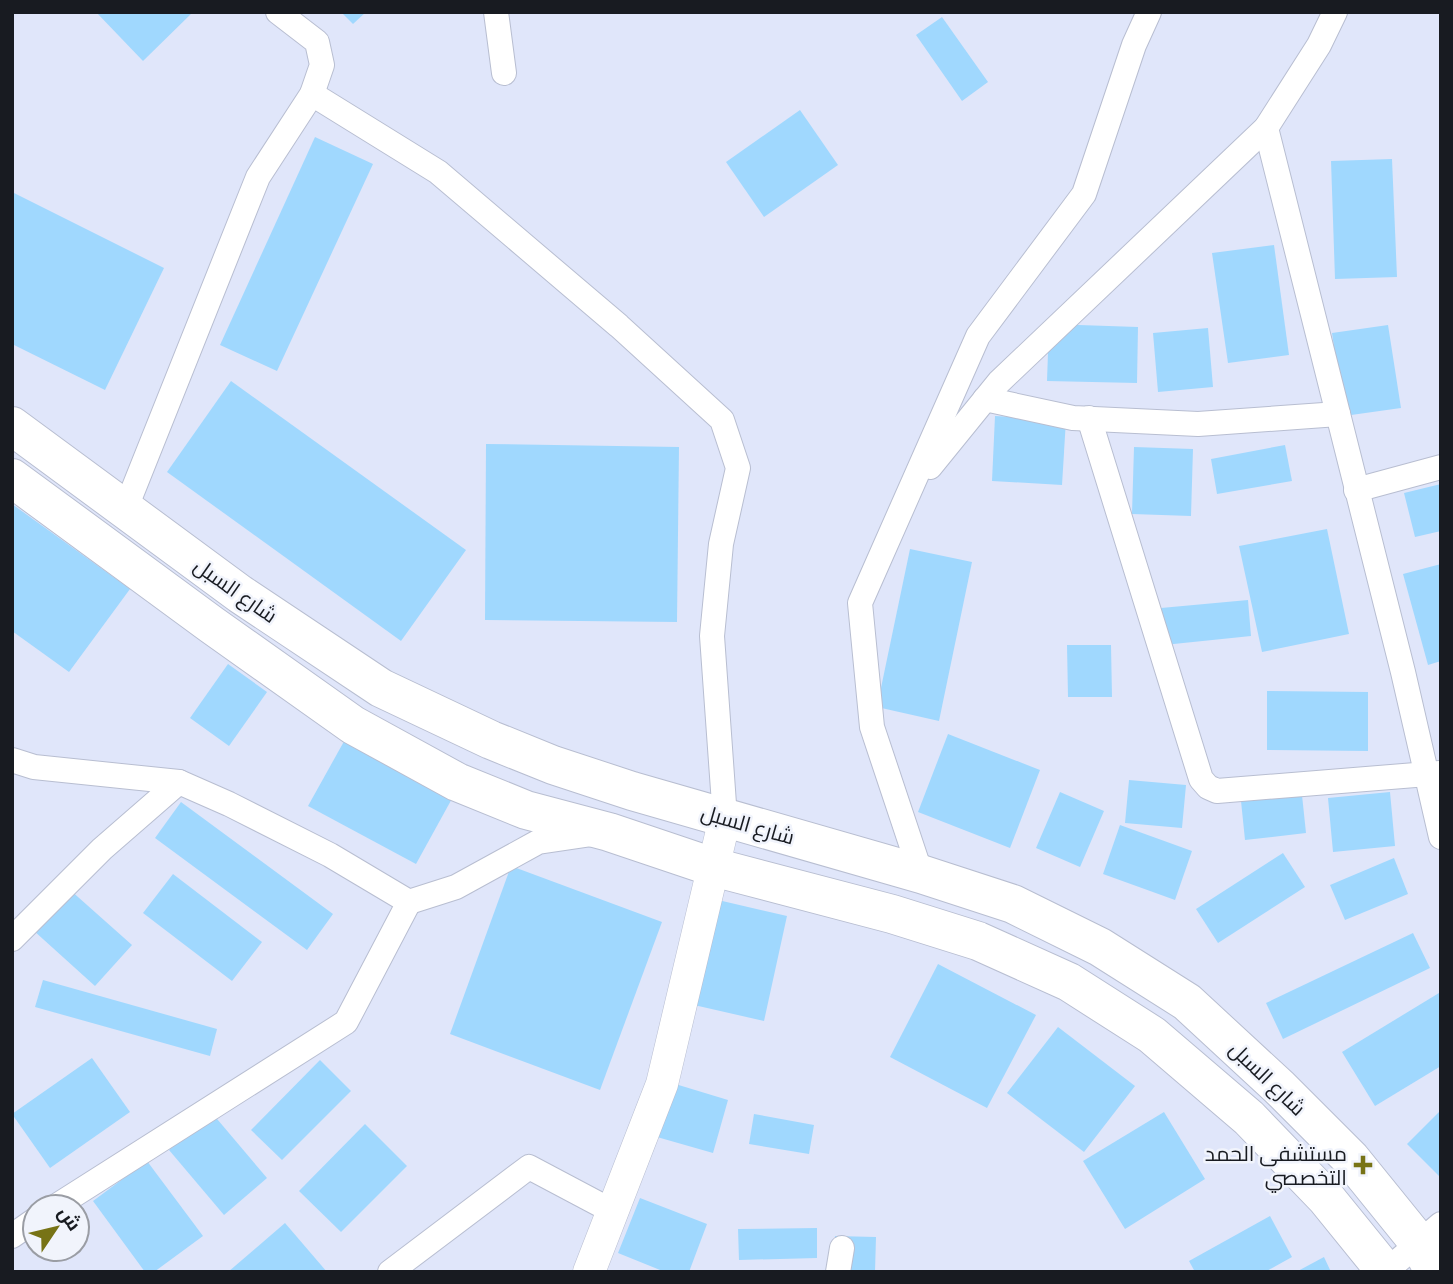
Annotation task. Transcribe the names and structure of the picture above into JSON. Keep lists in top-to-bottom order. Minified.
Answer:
{"streets":{"main road":["شارع السبل"]},"places":{"health":["مستشفى الحمد التخصصي"]},"north":"top right"}
